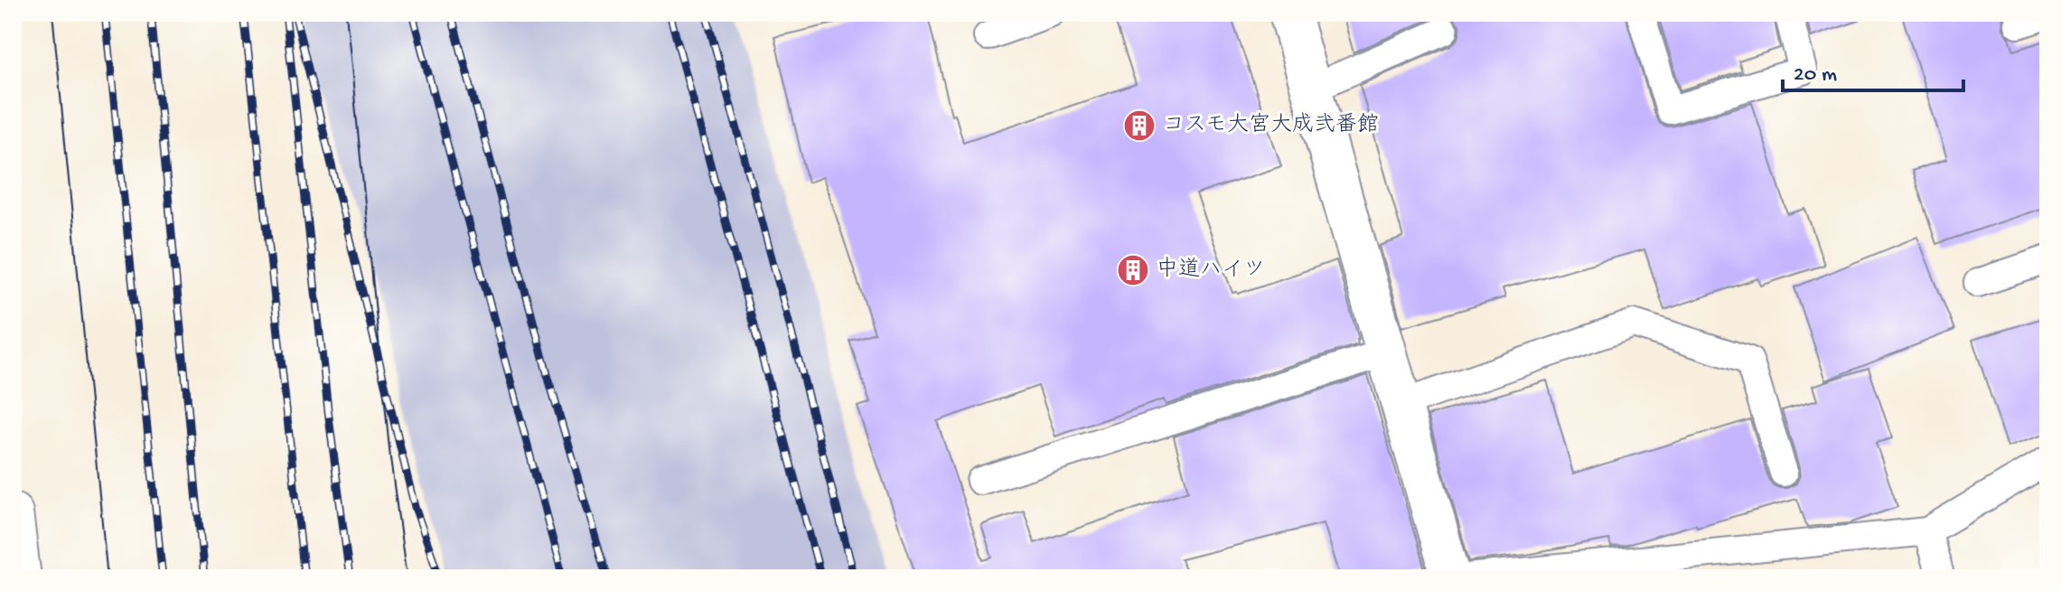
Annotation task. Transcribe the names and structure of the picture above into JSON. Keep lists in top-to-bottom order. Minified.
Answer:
{"places":{"building":["コスモ大宮大成弐番館","中道ハイツ"]},"scale_bar":"20 m"}
